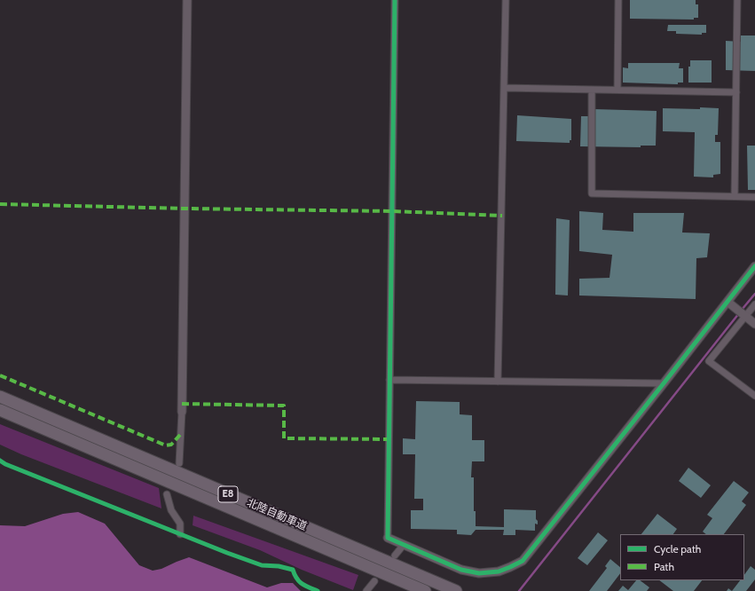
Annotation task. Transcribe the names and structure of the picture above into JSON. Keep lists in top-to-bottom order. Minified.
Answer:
{"streets":{"highway":["E8","北陸自動車道"]},"legend":["Cycle path","Path"]}
